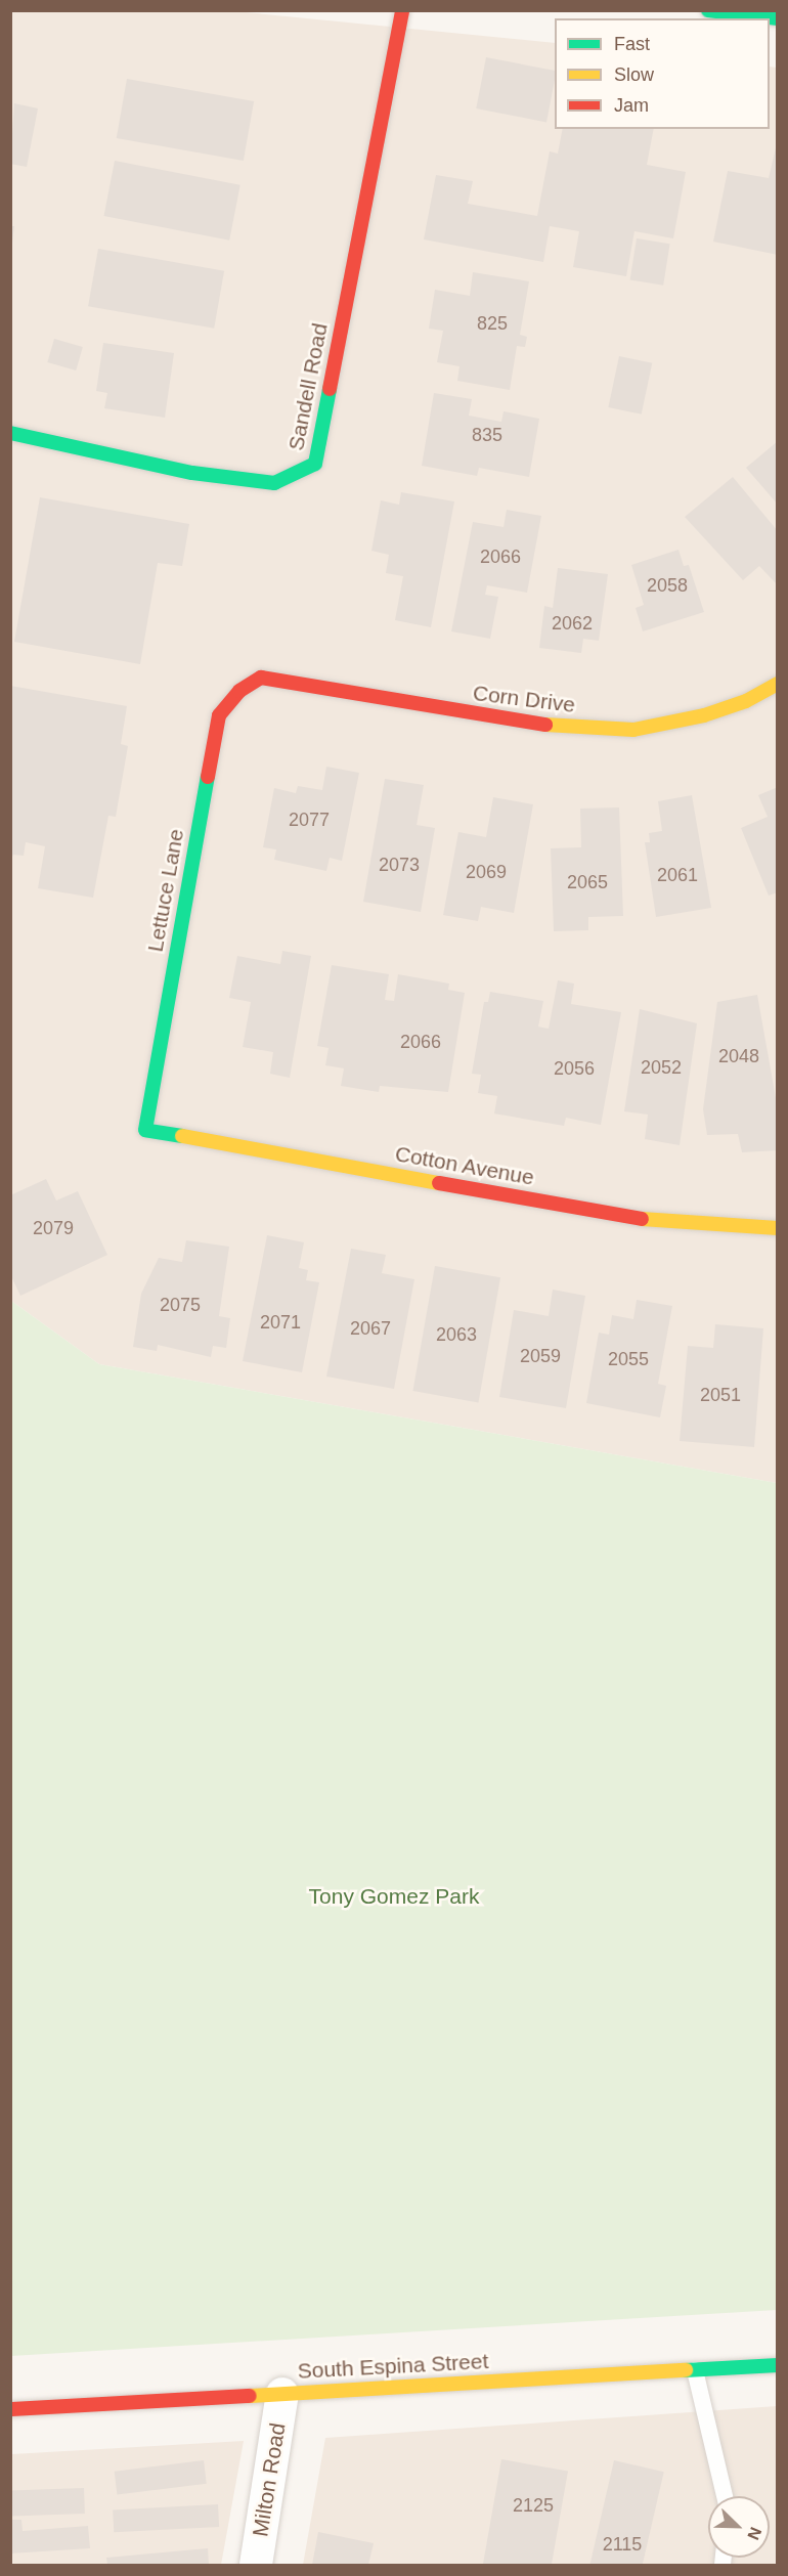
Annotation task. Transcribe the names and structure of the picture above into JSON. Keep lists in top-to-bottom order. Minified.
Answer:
{"streets":{"street":["Sandell Road","Corn Drive","Lettuce Lane","Cotton Avenue","South Espina Street","Milton Road"]},"crossings":[["Corn Drive","Lettuce Lane"],["Lettuce Lane","Cotton Avenue"],["South Espina Street","Milton Road"]],"parks":["Tony Gomez Park"],"house_numbers":["825","835","2066","2058","2062","2077","2073","2069","2061","2065","2066","2048","2052","2056","2079","2075","2071","2067","2063","2059","2055","2051","2125","2115"],"legend":["Fast","Slow","Jam"],"north":"bottom right"}
